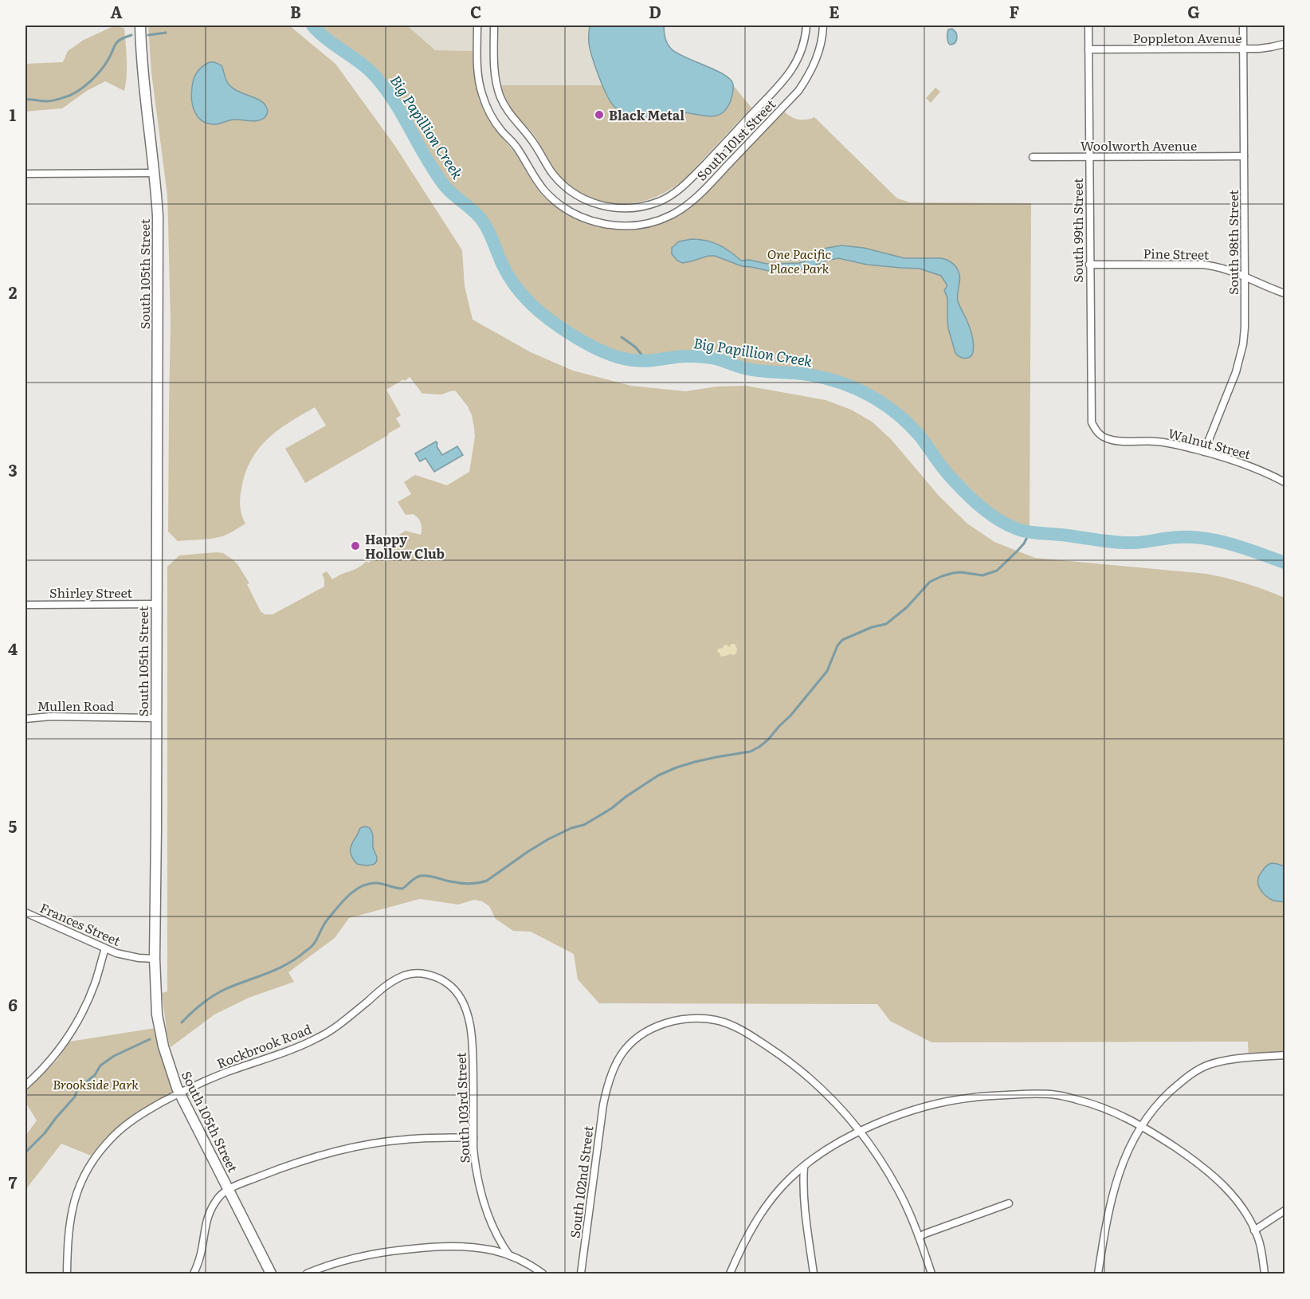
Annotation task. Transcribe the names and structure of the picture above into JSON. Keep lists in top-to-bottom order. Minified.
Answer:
{"streets":{"street":["Poppleton Avenue","South 101st Street","Woolworth Avenue","South 99th Street","South 98th Street","Pine Street","South 105th Street","Walnut Street","Shirley Street","Mullen Road","Frances Street","Rockbrook Road","South 103rd Street","South 102nd Street"]},"crossings":[["Poppleton Avenue","South 99th Street"],["Poppleton Avenue","South 98th Street"],["Woolworth Avenue","South 99th Street"],["Woolworth Avenue","South 98th Street"],["South 99th Street","Pine Street"],["South 99th Street","Walnut Street"],["South 98th Street","Pine Street"],["South 98th Street","Walnut Street"],["South 105th Street","Shirley Street"],["South 105th Street","Mullen Road"],["South 105th Street","Frances Street"],["South 105th Street","Rockbrook Road"],["Rockbrook Road","South 103rd Street"]],"water":["Big Papillion Creek"],"parks":["One Pacific Place Park","Brookside Park"],"places":["Black Metal","Happy Hollow Club"],"grid":{"columns":["A","B","C","D","E","F","G"],"rows":["1","2","3","4","5","6","7"]}}
